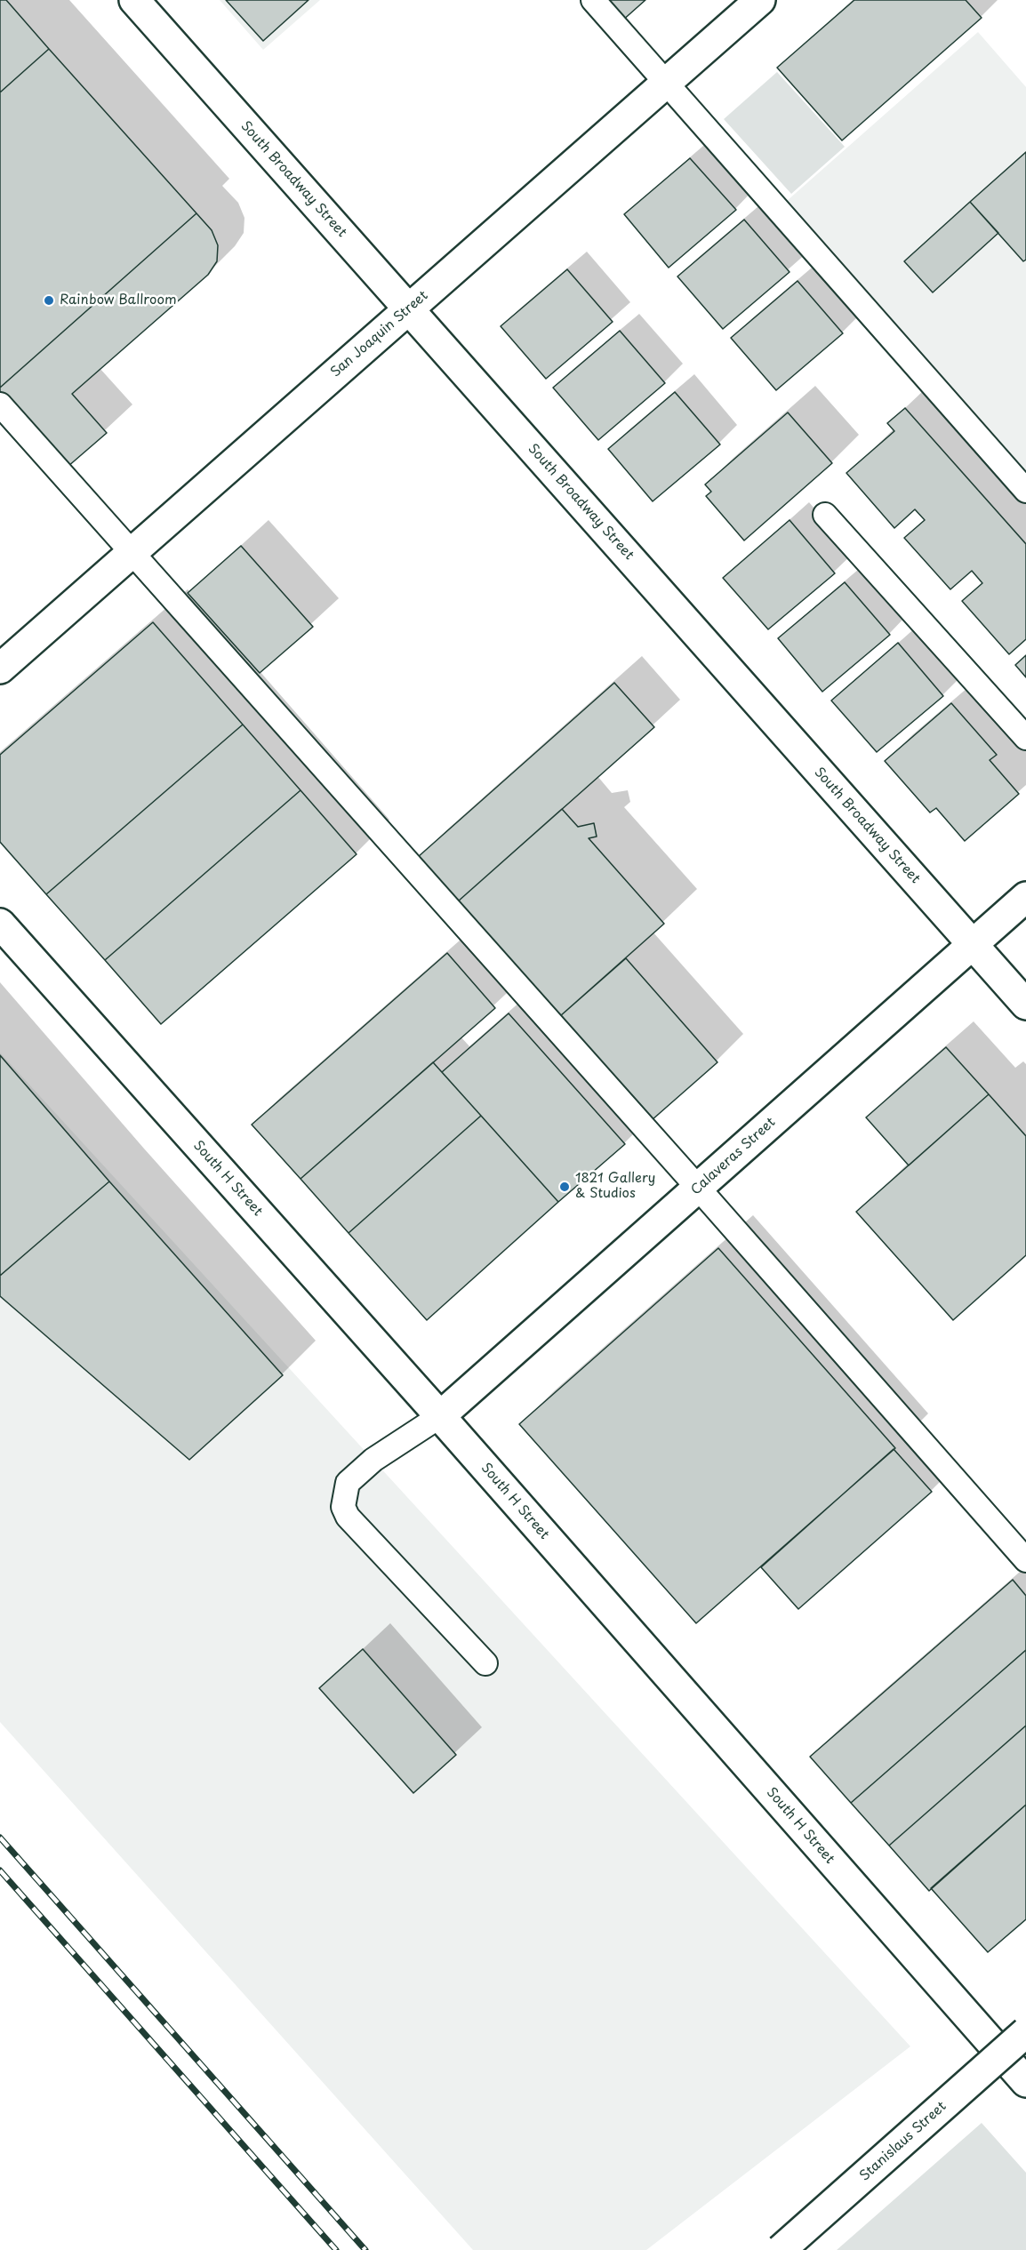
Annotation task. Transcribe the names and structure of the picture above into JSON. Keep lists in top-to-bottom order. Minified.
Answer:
{"streets":{"street":["South Broadway Street","San Joaquin Street","Calaveras Street","South H Street","Stanislaus Street"]},"crossings":[["South Broadway Street","San Joaquin Street"],["South Broadway Street","Calaveras Street"],["Calaveras Street","South H Street"]],"places":["Rainbow Ballroom","1821 Gallery & Studios"]}
